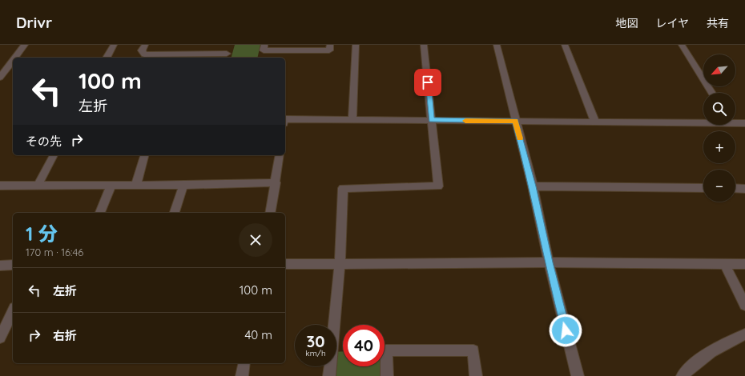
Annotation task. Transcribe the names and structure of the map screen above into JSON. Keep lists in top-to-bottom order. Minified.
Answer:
{"north":"bottom left","page":{"header":"Drivr","nav":["地図","レイヤ","共有"],"map_buttons":["+","−"],"turn":["100 m","左折"],"then":"その先","heading":["1 分","170 m · 16:46"],"list":[{"name":"左折","value":"100 m"},{"name":"右折","value":"40 m"}],"speed":"30 km/h","limit":"40"}}
